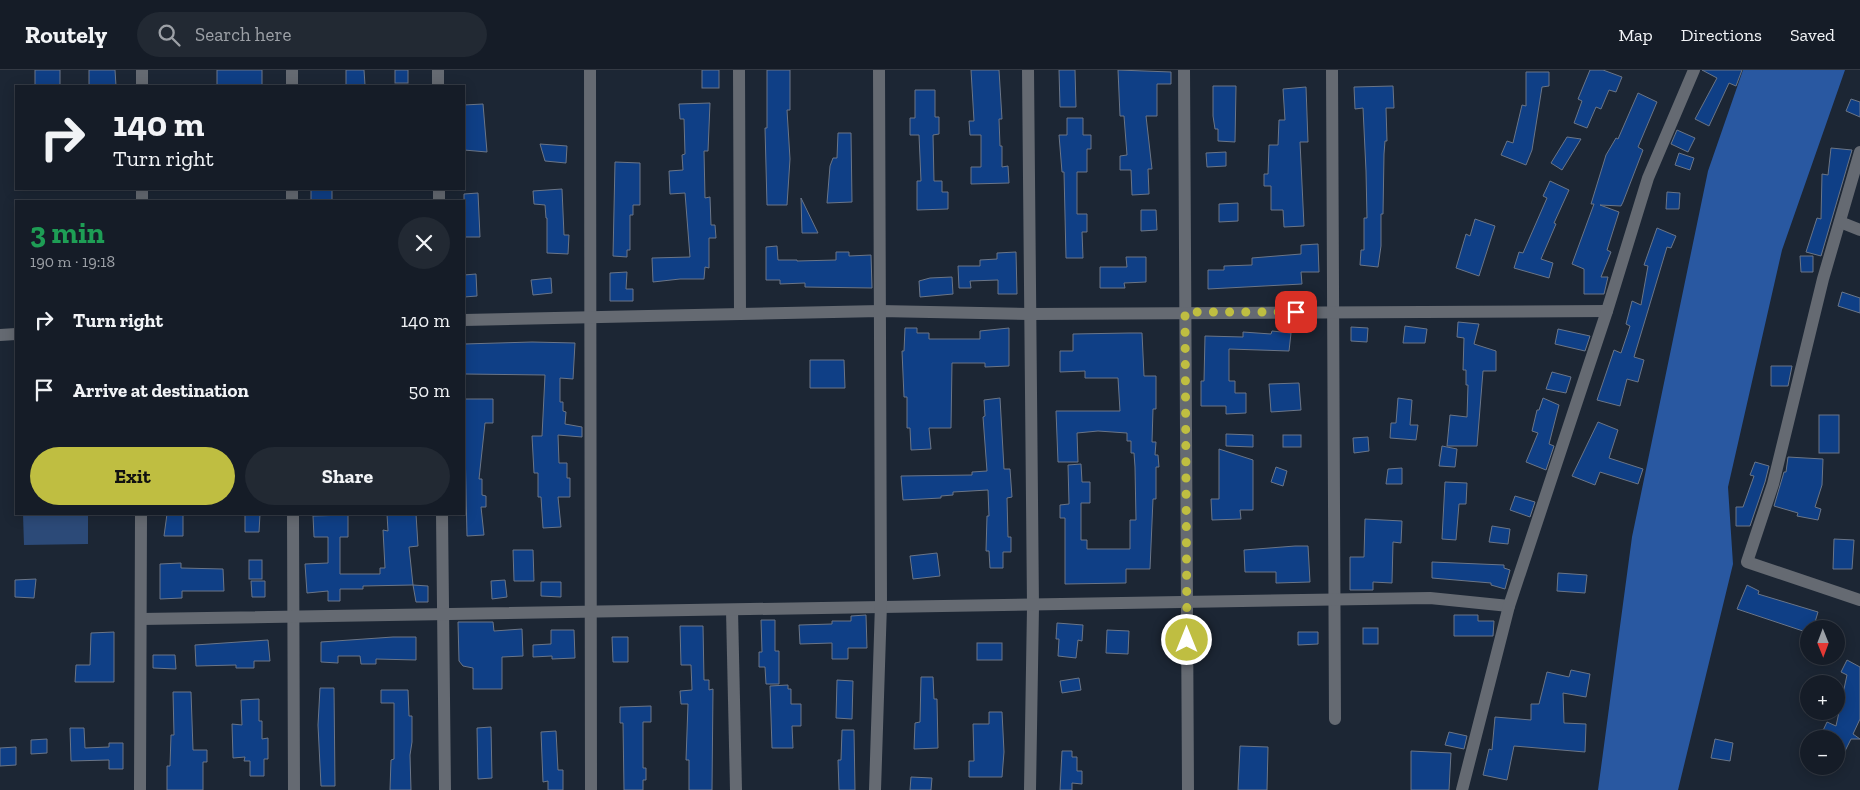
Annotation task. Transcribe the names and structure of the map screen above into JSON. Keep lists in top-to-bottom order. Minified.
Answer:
{"north":"bottom","page":{"header":"Routely","search":"Search here","nav":["Map","Directions","Saved"],"turn":["140 m","Turn right"],"heading":["3 min","190 m · 19:18"],"list":[{"name":"Turn right","value":"140 m"},{"name":"Arrive at destination","value":"50 m"}],"buttons":["Exit","Share"],"map_buttons":["+","−"]}}
